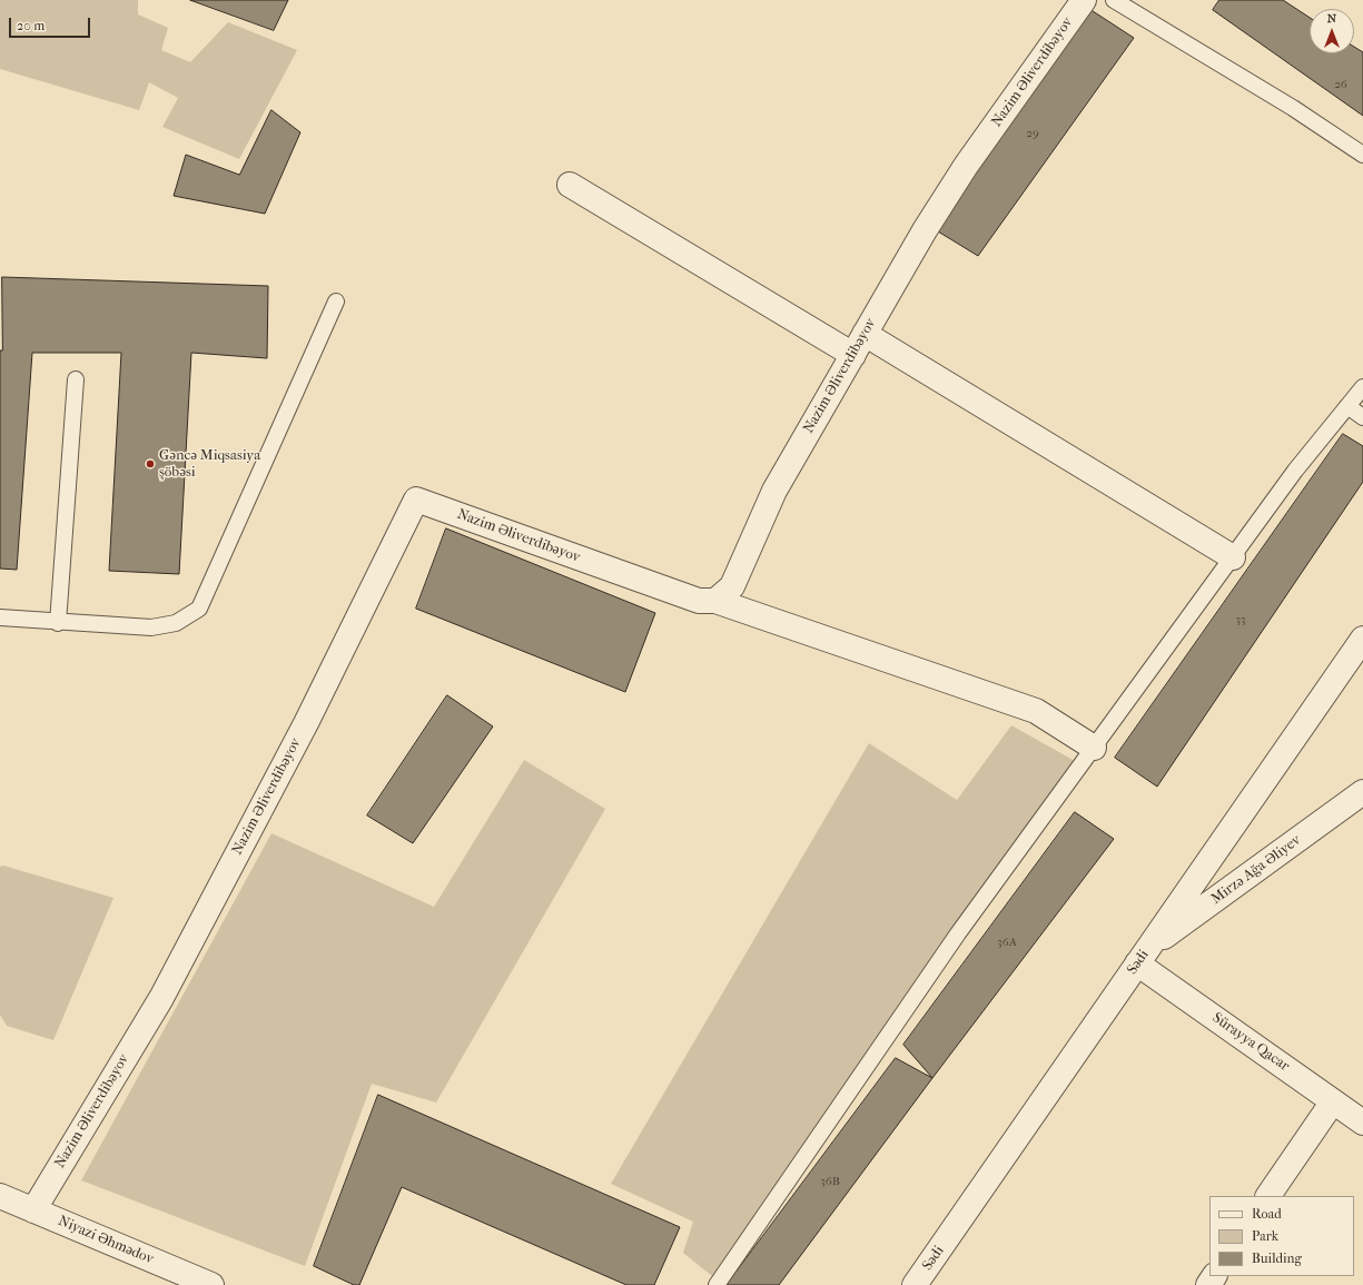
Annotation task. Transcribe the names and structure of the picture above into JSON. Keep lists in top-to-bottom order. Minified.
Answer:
{"streets":{"street":["Nazim Əliverdibəyov","Mirzə Ağa Əliyev","Sədi","Sürayya Qacar","Niyazi Əhmədov"]},"crossings":[["Nazim Əliverdibəyov","Niyazi Əhmədov"],["Mirzə Ağa Əliyev","Sədi"],["Mirzə Ağa Əliyev","Sürayya Qacar"],["Sədi","Sürayya Qacar"]],"places":["Gəncə Miqsasiya şöbəsi"],"house_numbers":["26","29","33","36A","36B"],"legend":["Road","Park","Building"],"scale_bar":"20 m","north":"top"}
